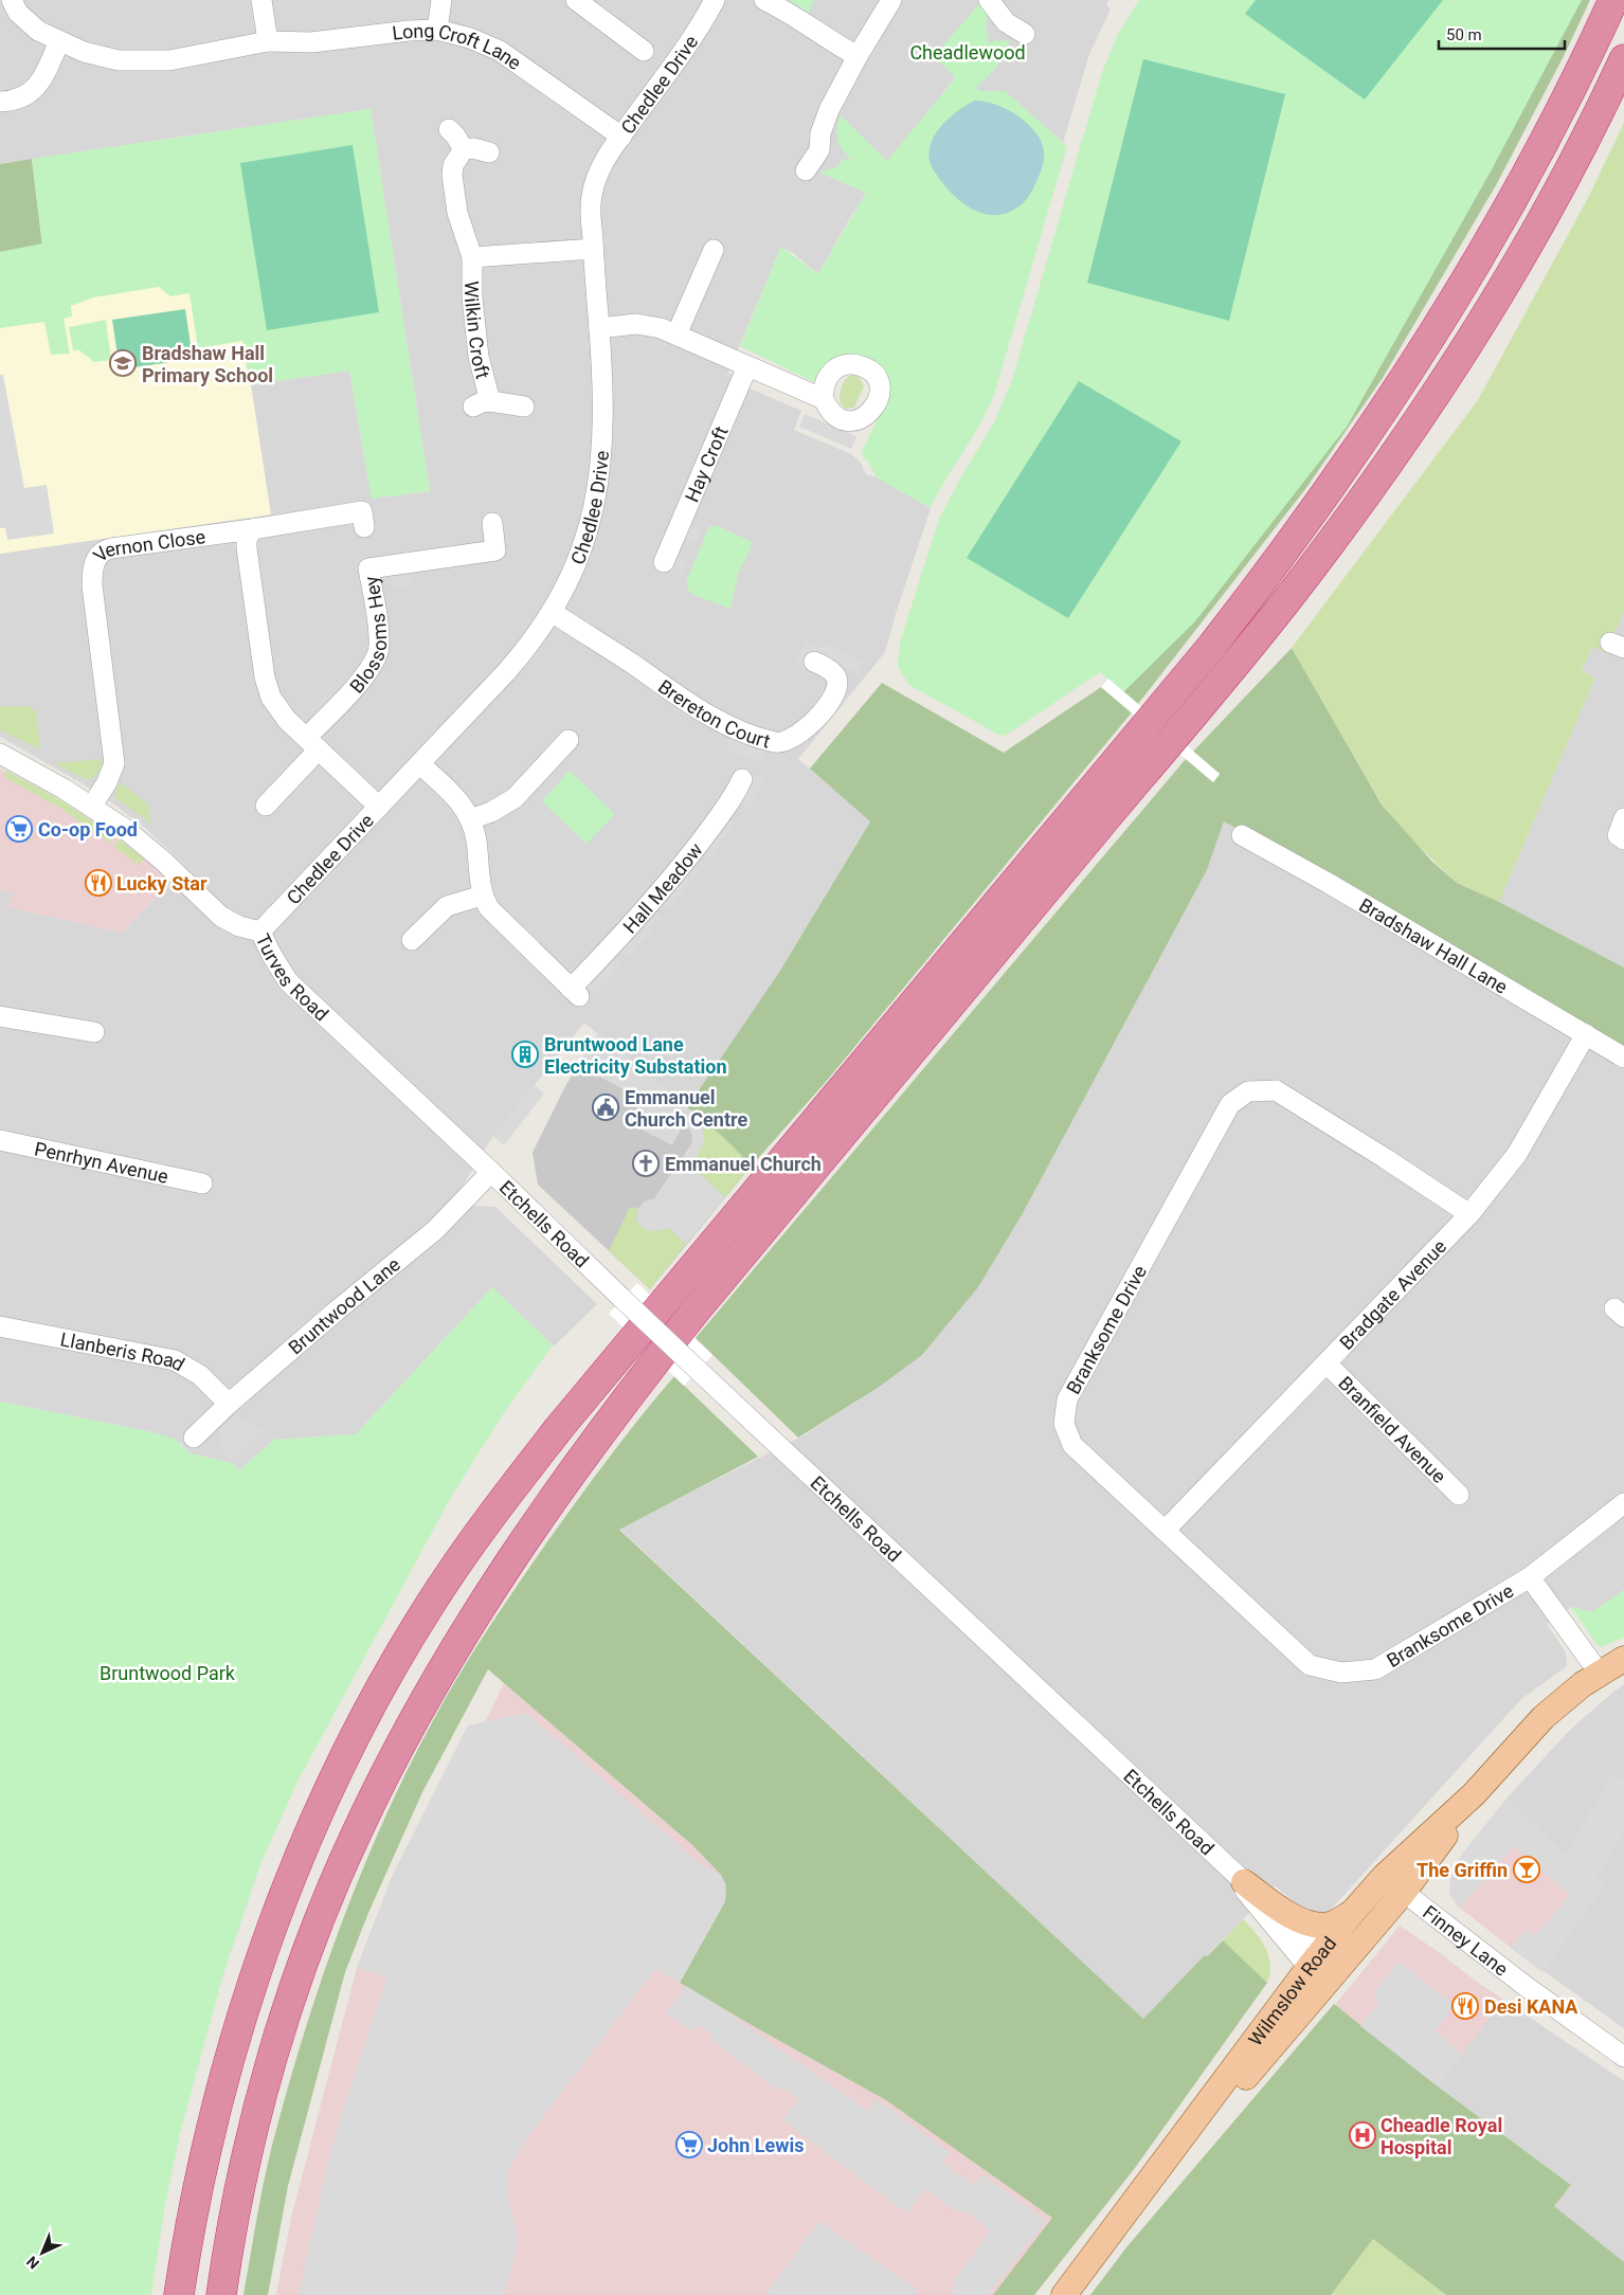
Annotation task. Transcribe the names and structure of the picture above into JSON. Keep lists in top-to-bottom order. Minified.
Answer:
{"streets":{"main road":["Wilmslow Road"],"street":["Long Croft Lane","Chedlee Drive","Wilkin Croft","Hay Croft","Vernon Close","Blossoms Hey","Brereton Court","Hall Meadow","Bradshaw Hall Lane","Turves Road","Penrhyn Avenue","Etchells Road","Bradgate Avenue","Bruntwood Lane","Branksome Drive","Llanberis Road","Branfield Avenue","Finney Lane"]},"crossings":[["Long Croft Lane","Chedlee Drive"],["Chedlee Drive","Wilkin Croft"],["Chedlee Drive","Brereton Court"],["Chedlee Drive","Hall Meadow"],["Chedlee Drive","Turves Road"],["Vernon Close","Turves Road"],["Bradshaw Hall Lane","Bradgate Avenue"],["Turves Road","Etchells Road"],["Turves Road","Bruntwood Lane"],["Etchells Road","Bruntwood Lane"],["Etchells Road","Wilmslow Road"],["Bradgate Avenue","Branksome Drive"],["Bradgate Avenue","Branfield Avenue"],["Bruntwood Lane","Llanberis Road"],["Finney Lane","Wilmslow Road"]],"parks":["Cheadlewood","Bruntwood Park"],"places":{"school or university":["Bradshaw Hall Primary School"],"supermarket":["Co-op Food","John Lewis"],"restaurant":["Lucky Star","Desi KANA"],"building":["Bruntwood Lane Electricity Substation"],"public building":["Emmanuel Church Centre"],"church":["Emmanuel Church"],"bar":["The Griffin"],"hospital":["Cheadle Royal Hospital"]},"scale_bar":"50 m","north":"bottom left"}
